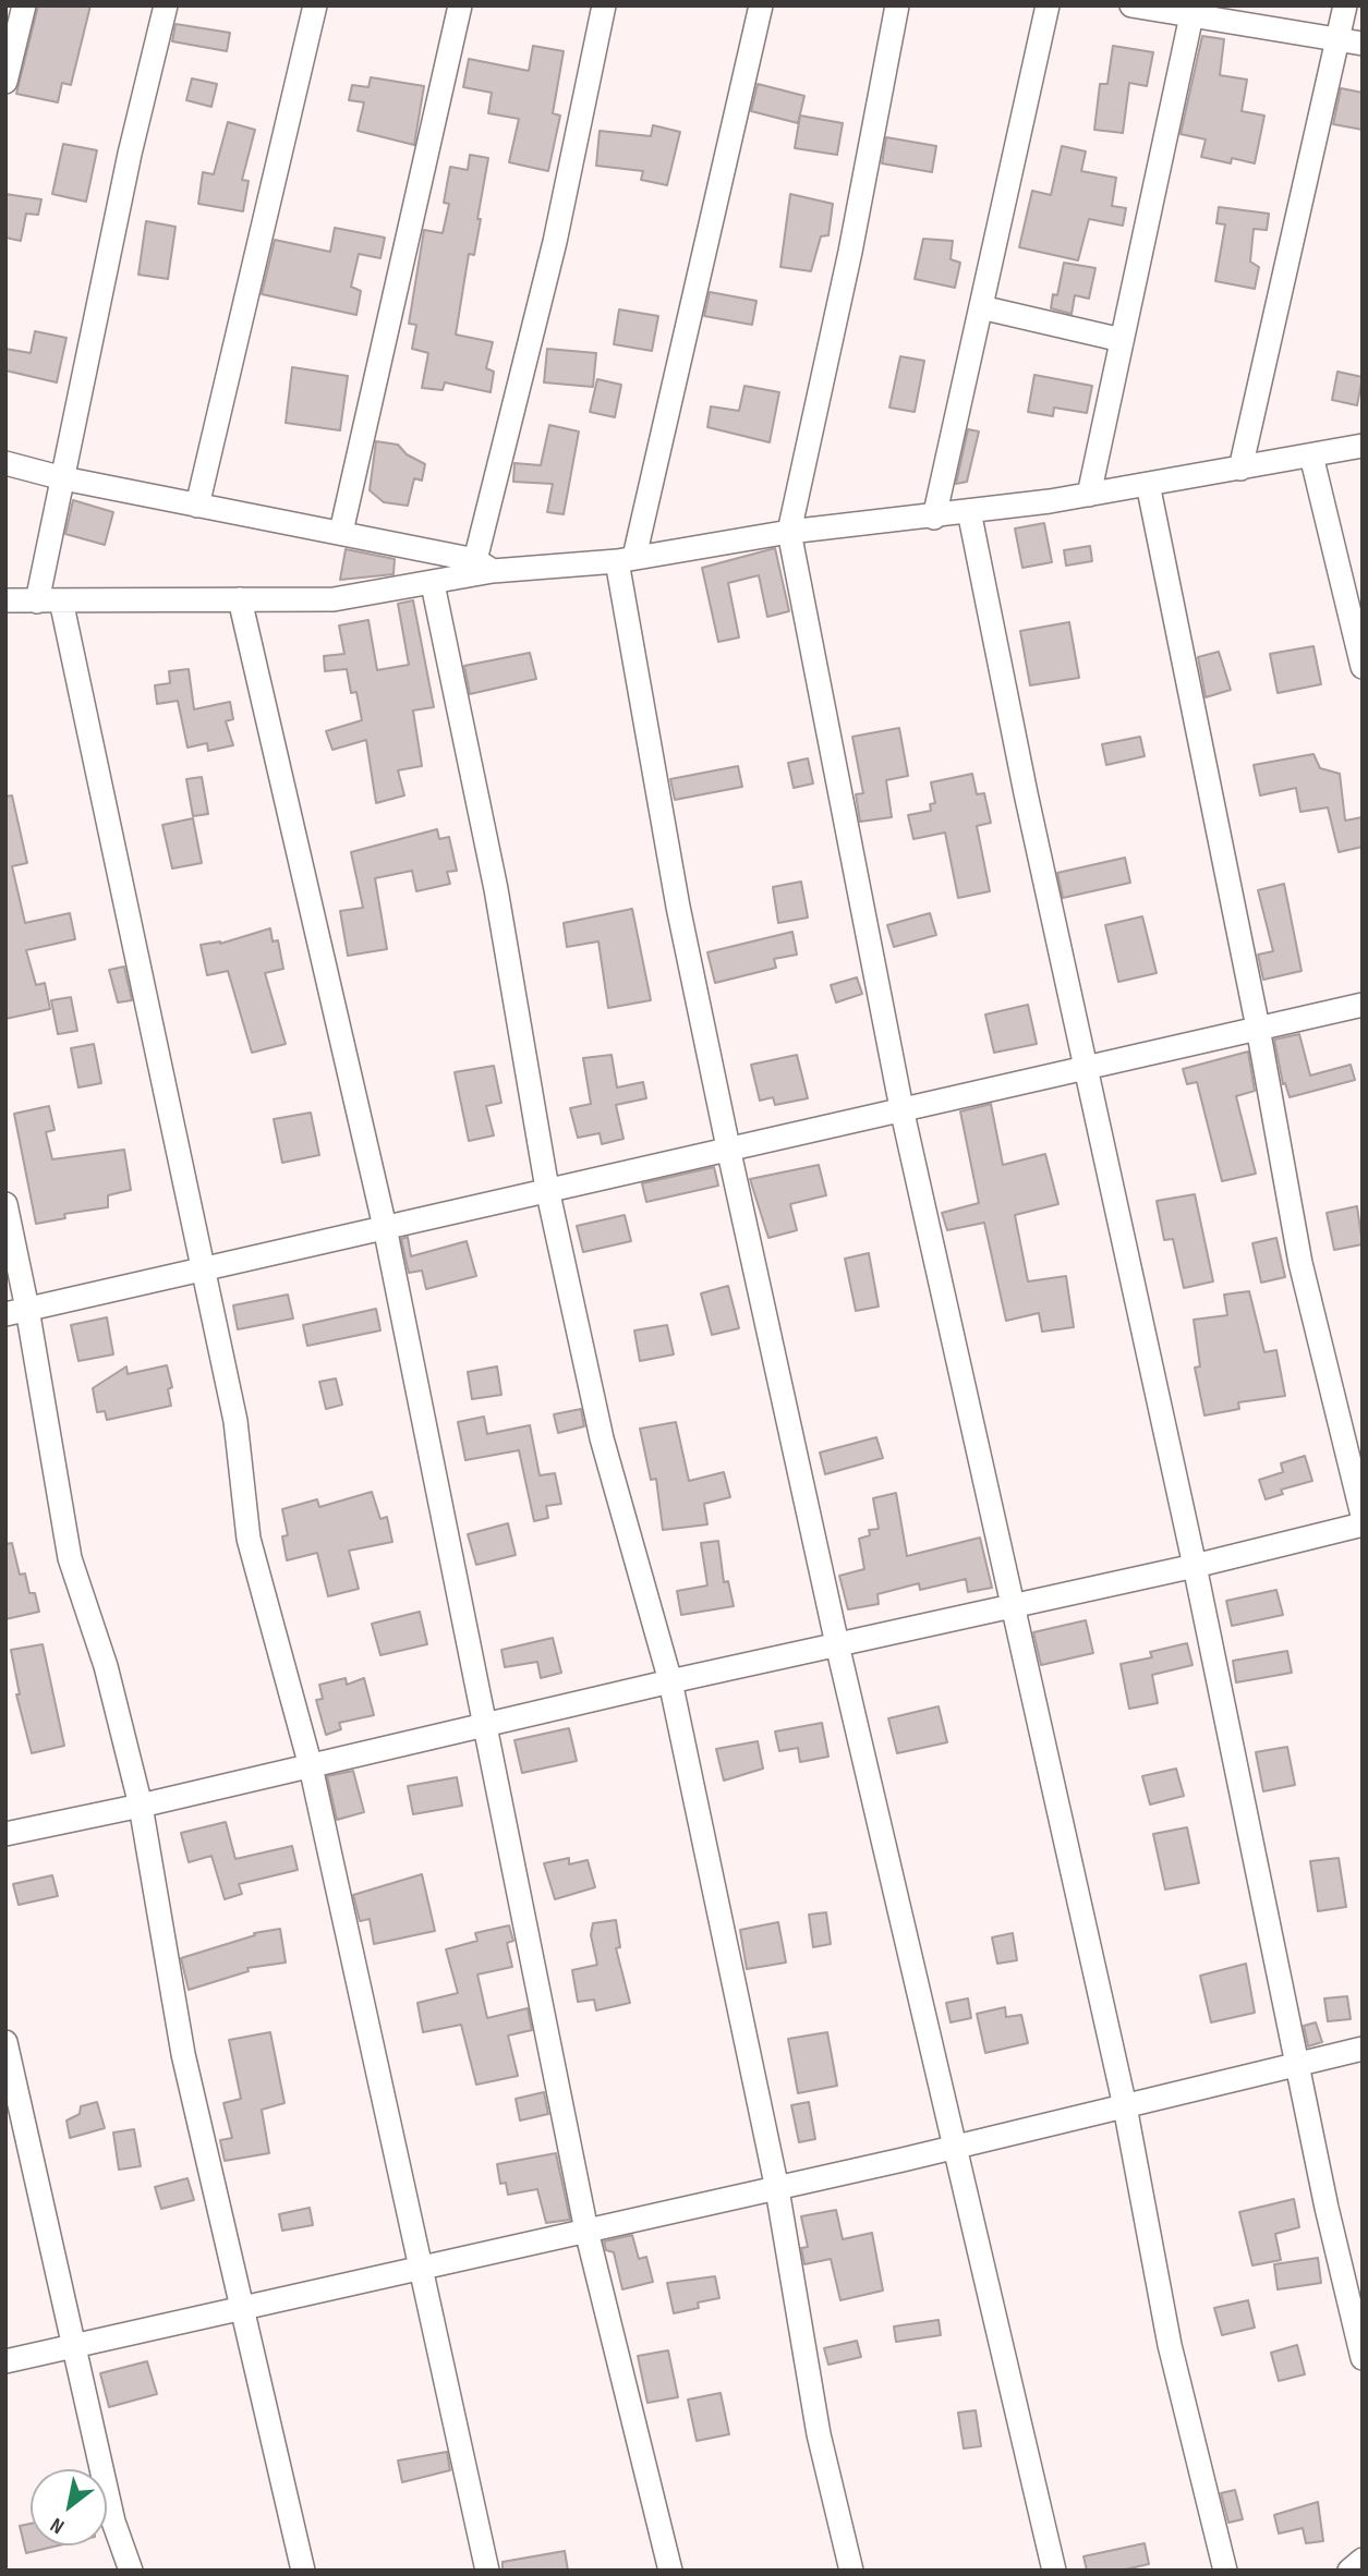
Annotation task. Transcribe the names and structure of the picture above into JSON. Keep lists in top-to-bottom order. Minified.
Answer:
{"north":"bottom left"}
